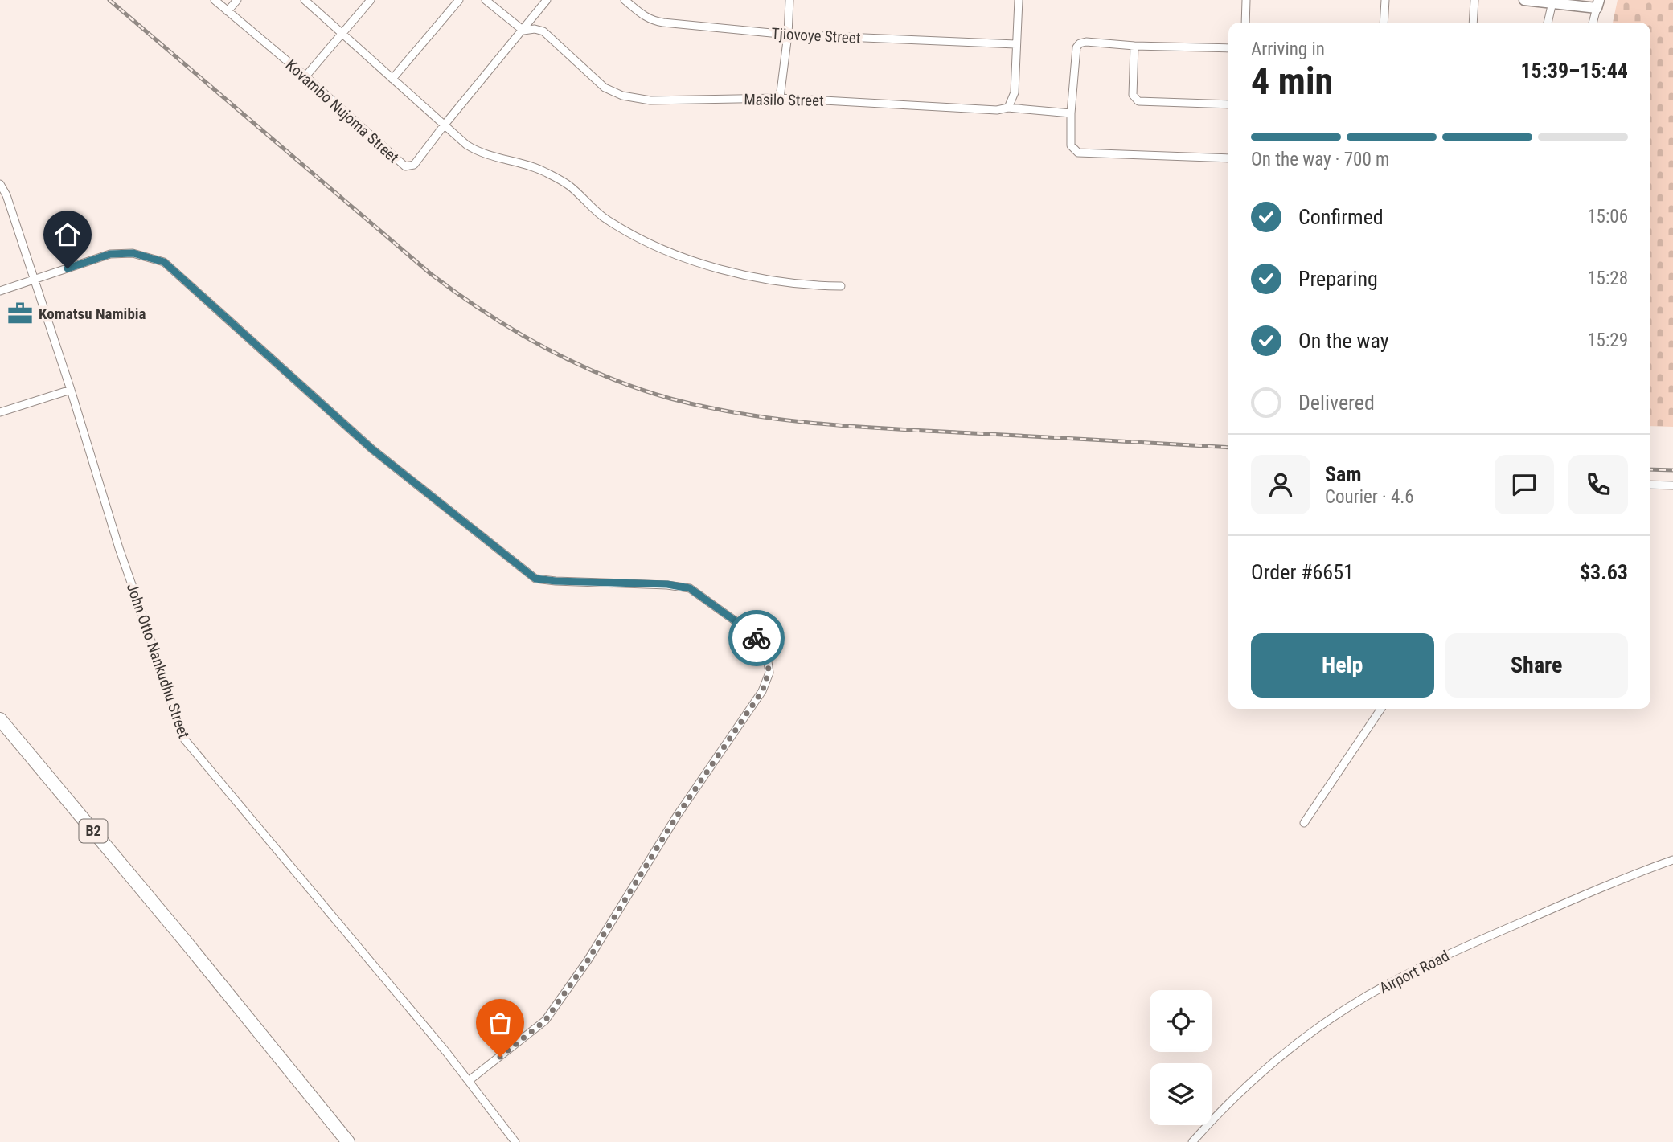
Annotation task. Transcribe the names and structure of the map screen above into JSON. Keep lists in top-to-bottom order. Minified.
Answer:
{"streets":{"highway":["B2"],"street":["Tjiovoye Street","Masilo Street","Kovambo Nujoma Street","John Otto Nankudhu Street","Airport Road"]},"crossings":[["Masilo Street","Kovambo Nujoma Street"]],"places":{"office":["Komatsu Namibia"]},"page":{"heading":["4 min","Arriving in","15:39–15:44"],"panel":["Sam","Courier · 4.6","Order #6651","$3.63"],"bar":"On the way · 700 m","list":[["Confirmed","15:06"],["Preparing","15:28"],["On the way","15:29"],"Delivered"],"buttons":["Help","Share"]}}
